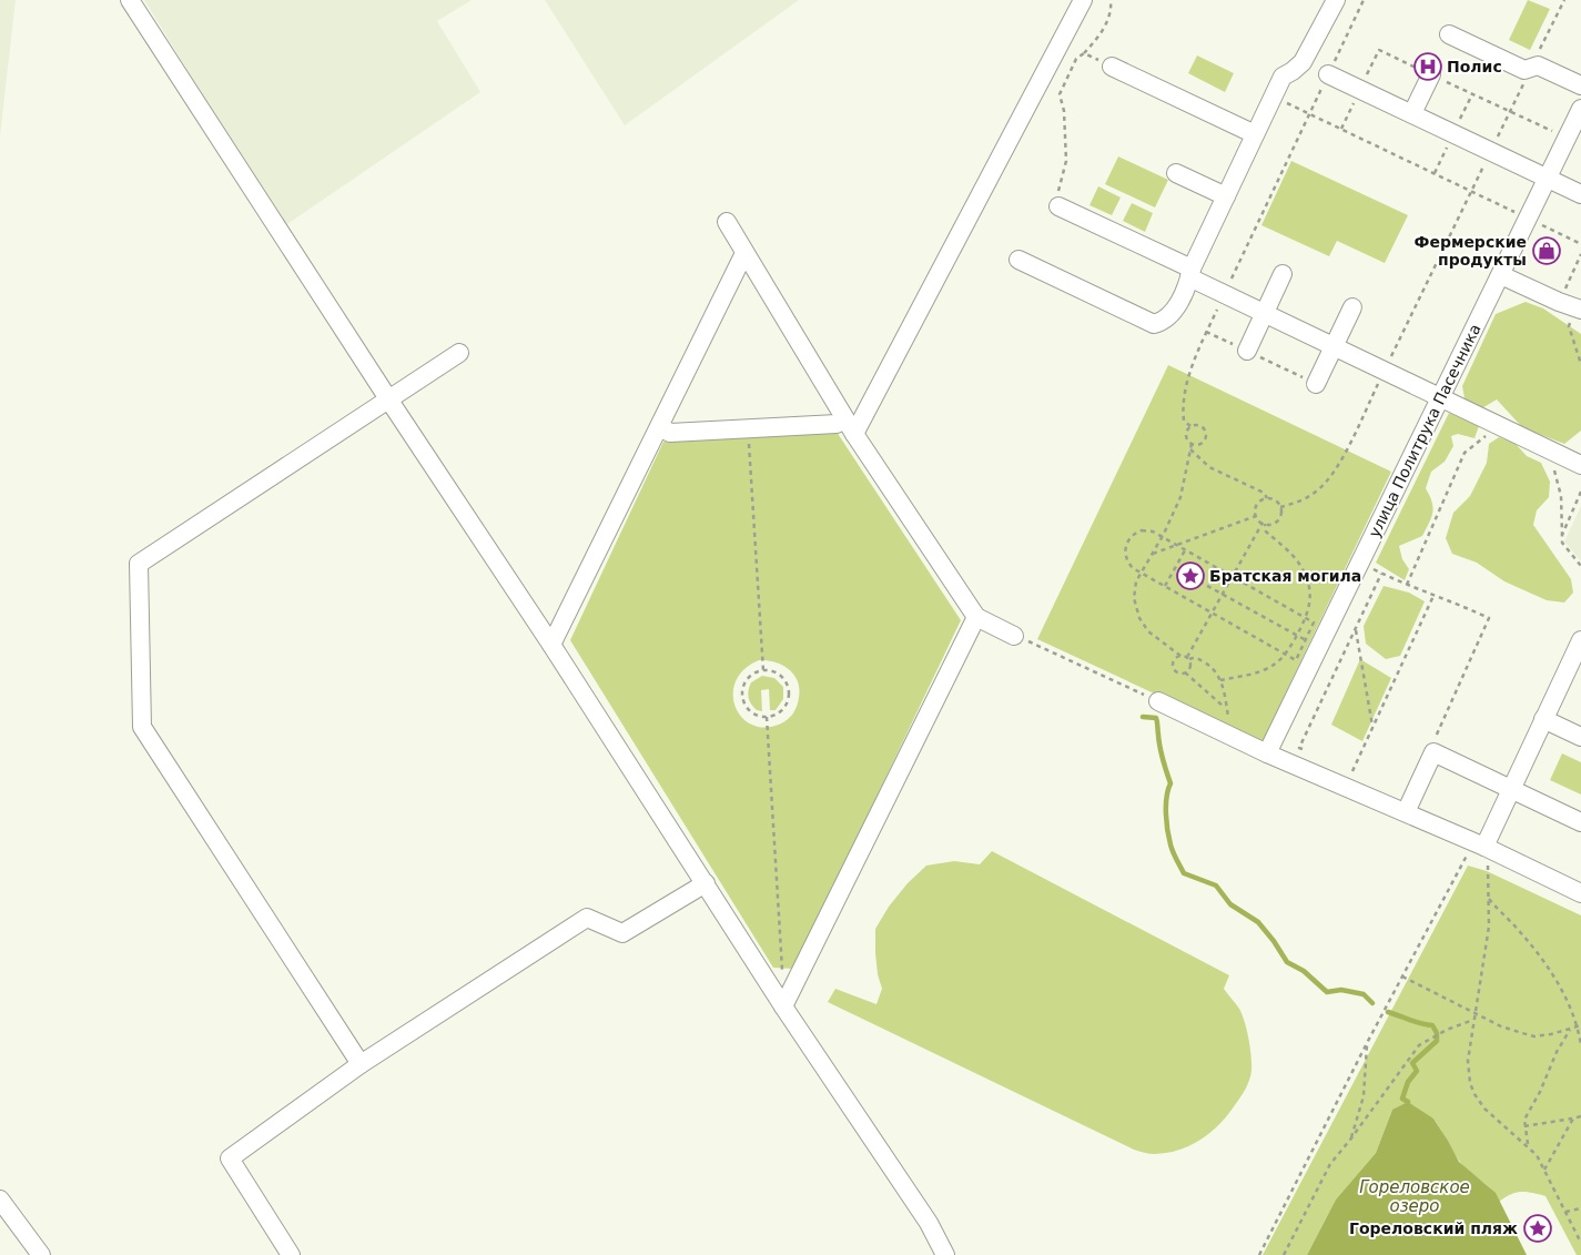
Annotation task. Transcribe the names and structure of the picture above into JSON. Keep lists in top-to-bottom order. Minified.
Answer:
{"streets":{"street":["улица Политрука Пасечника"]},"water":["Гореловское озеро"],"places":{"hospital":["Полис"],"shop":["Фермерские продукты"],"place":["Братская могила","Гореловский пляж"]}}
